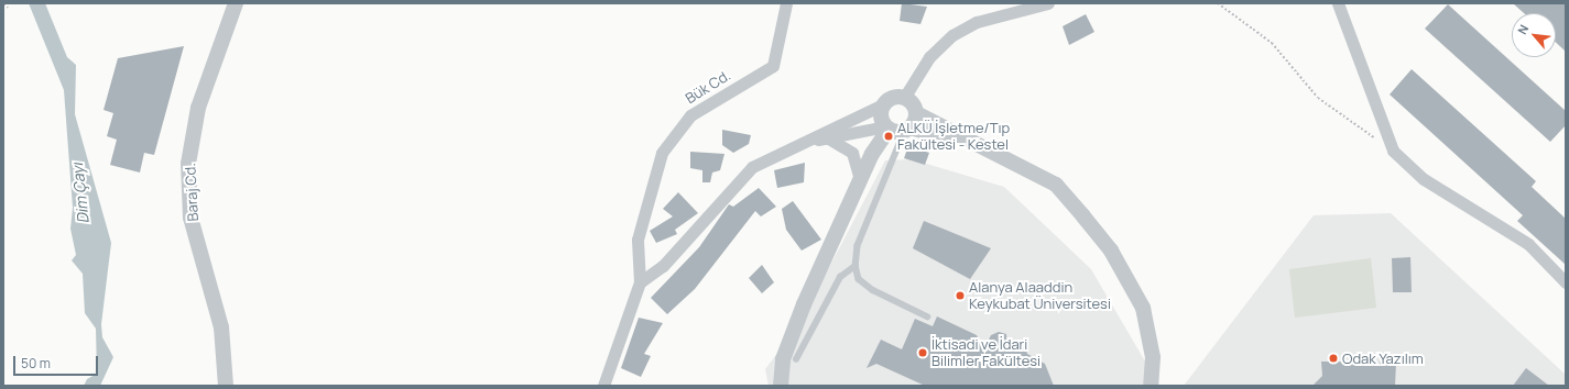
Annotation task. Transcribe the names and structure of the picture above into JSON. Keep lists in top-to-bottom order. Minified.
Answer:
{"streets":{"street":["Bük Cd.","Baraj Cd."]},"water":["Dim Çayı"],"places":["ALKÜ İşletme/Tıp Fakültesi - Kestel","Alanya Alaaddin Keykubat Üniversitesi","İktisadi ve İdari Bilimler Fakültesi","Odak Yazılım"],"scale_bar":"50 m","north":"top left"}
